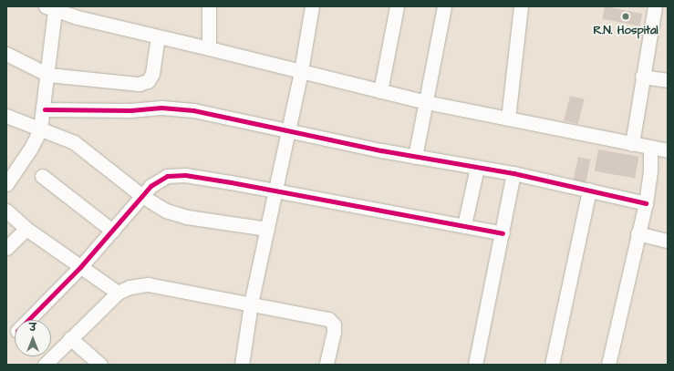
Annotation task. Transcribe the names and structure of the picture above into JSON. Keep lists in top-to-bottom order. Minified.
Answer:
{"places":["R.N. Hospital"],"north":"top"}
